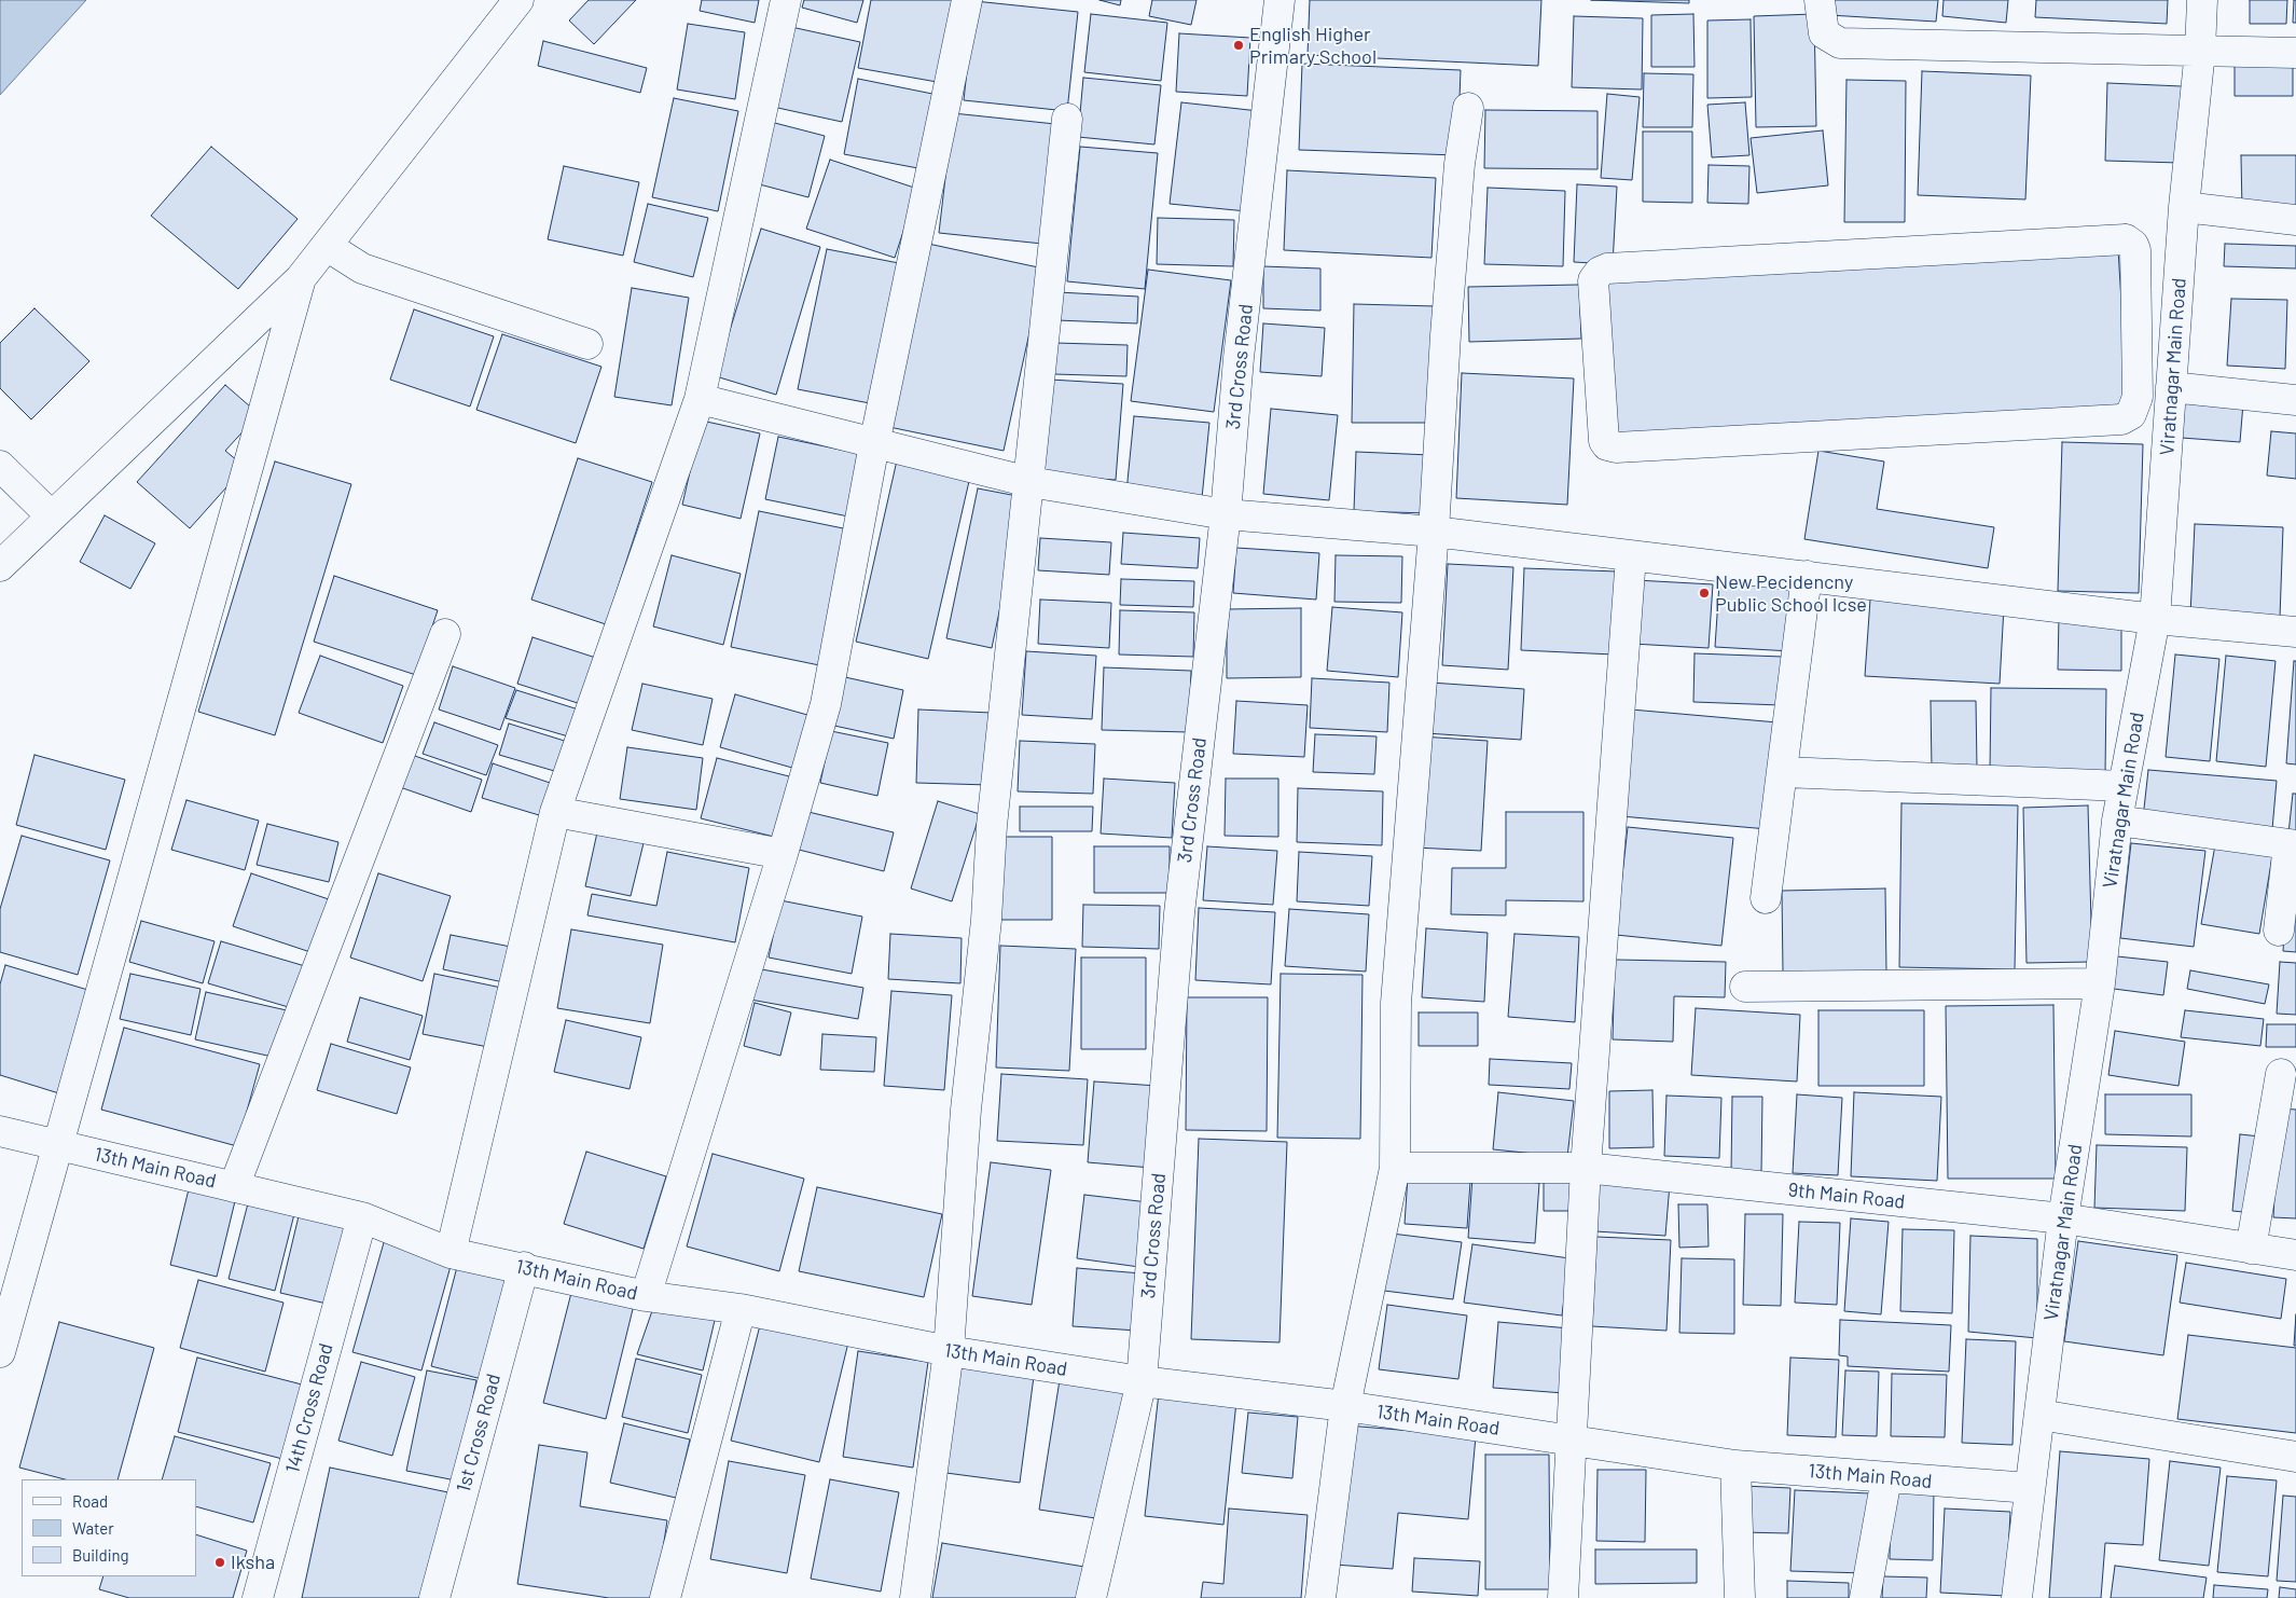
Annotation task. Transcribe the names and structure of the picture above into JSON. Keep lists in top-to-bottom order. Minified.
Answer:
{"streets":{"street":["3rd Cross Road","Viratnagar Main Road","13th Main Road","9th Main Road","14th Cross Road","1st Cross Road"]},"crossings":[["3rd Cross Road","13th Main Road"],["Viratnagar Main Road","13th Main Road"],["Viratnagar Main Road","9th Main Road"],["13th Main Road","14th Cross Road"],["13th Main Road","1st Cross Road"]],"places":["English Higher Primary School","New Pecidencny Public School Icse","Iksha"],"legend":["Road","Water","Building"]}
